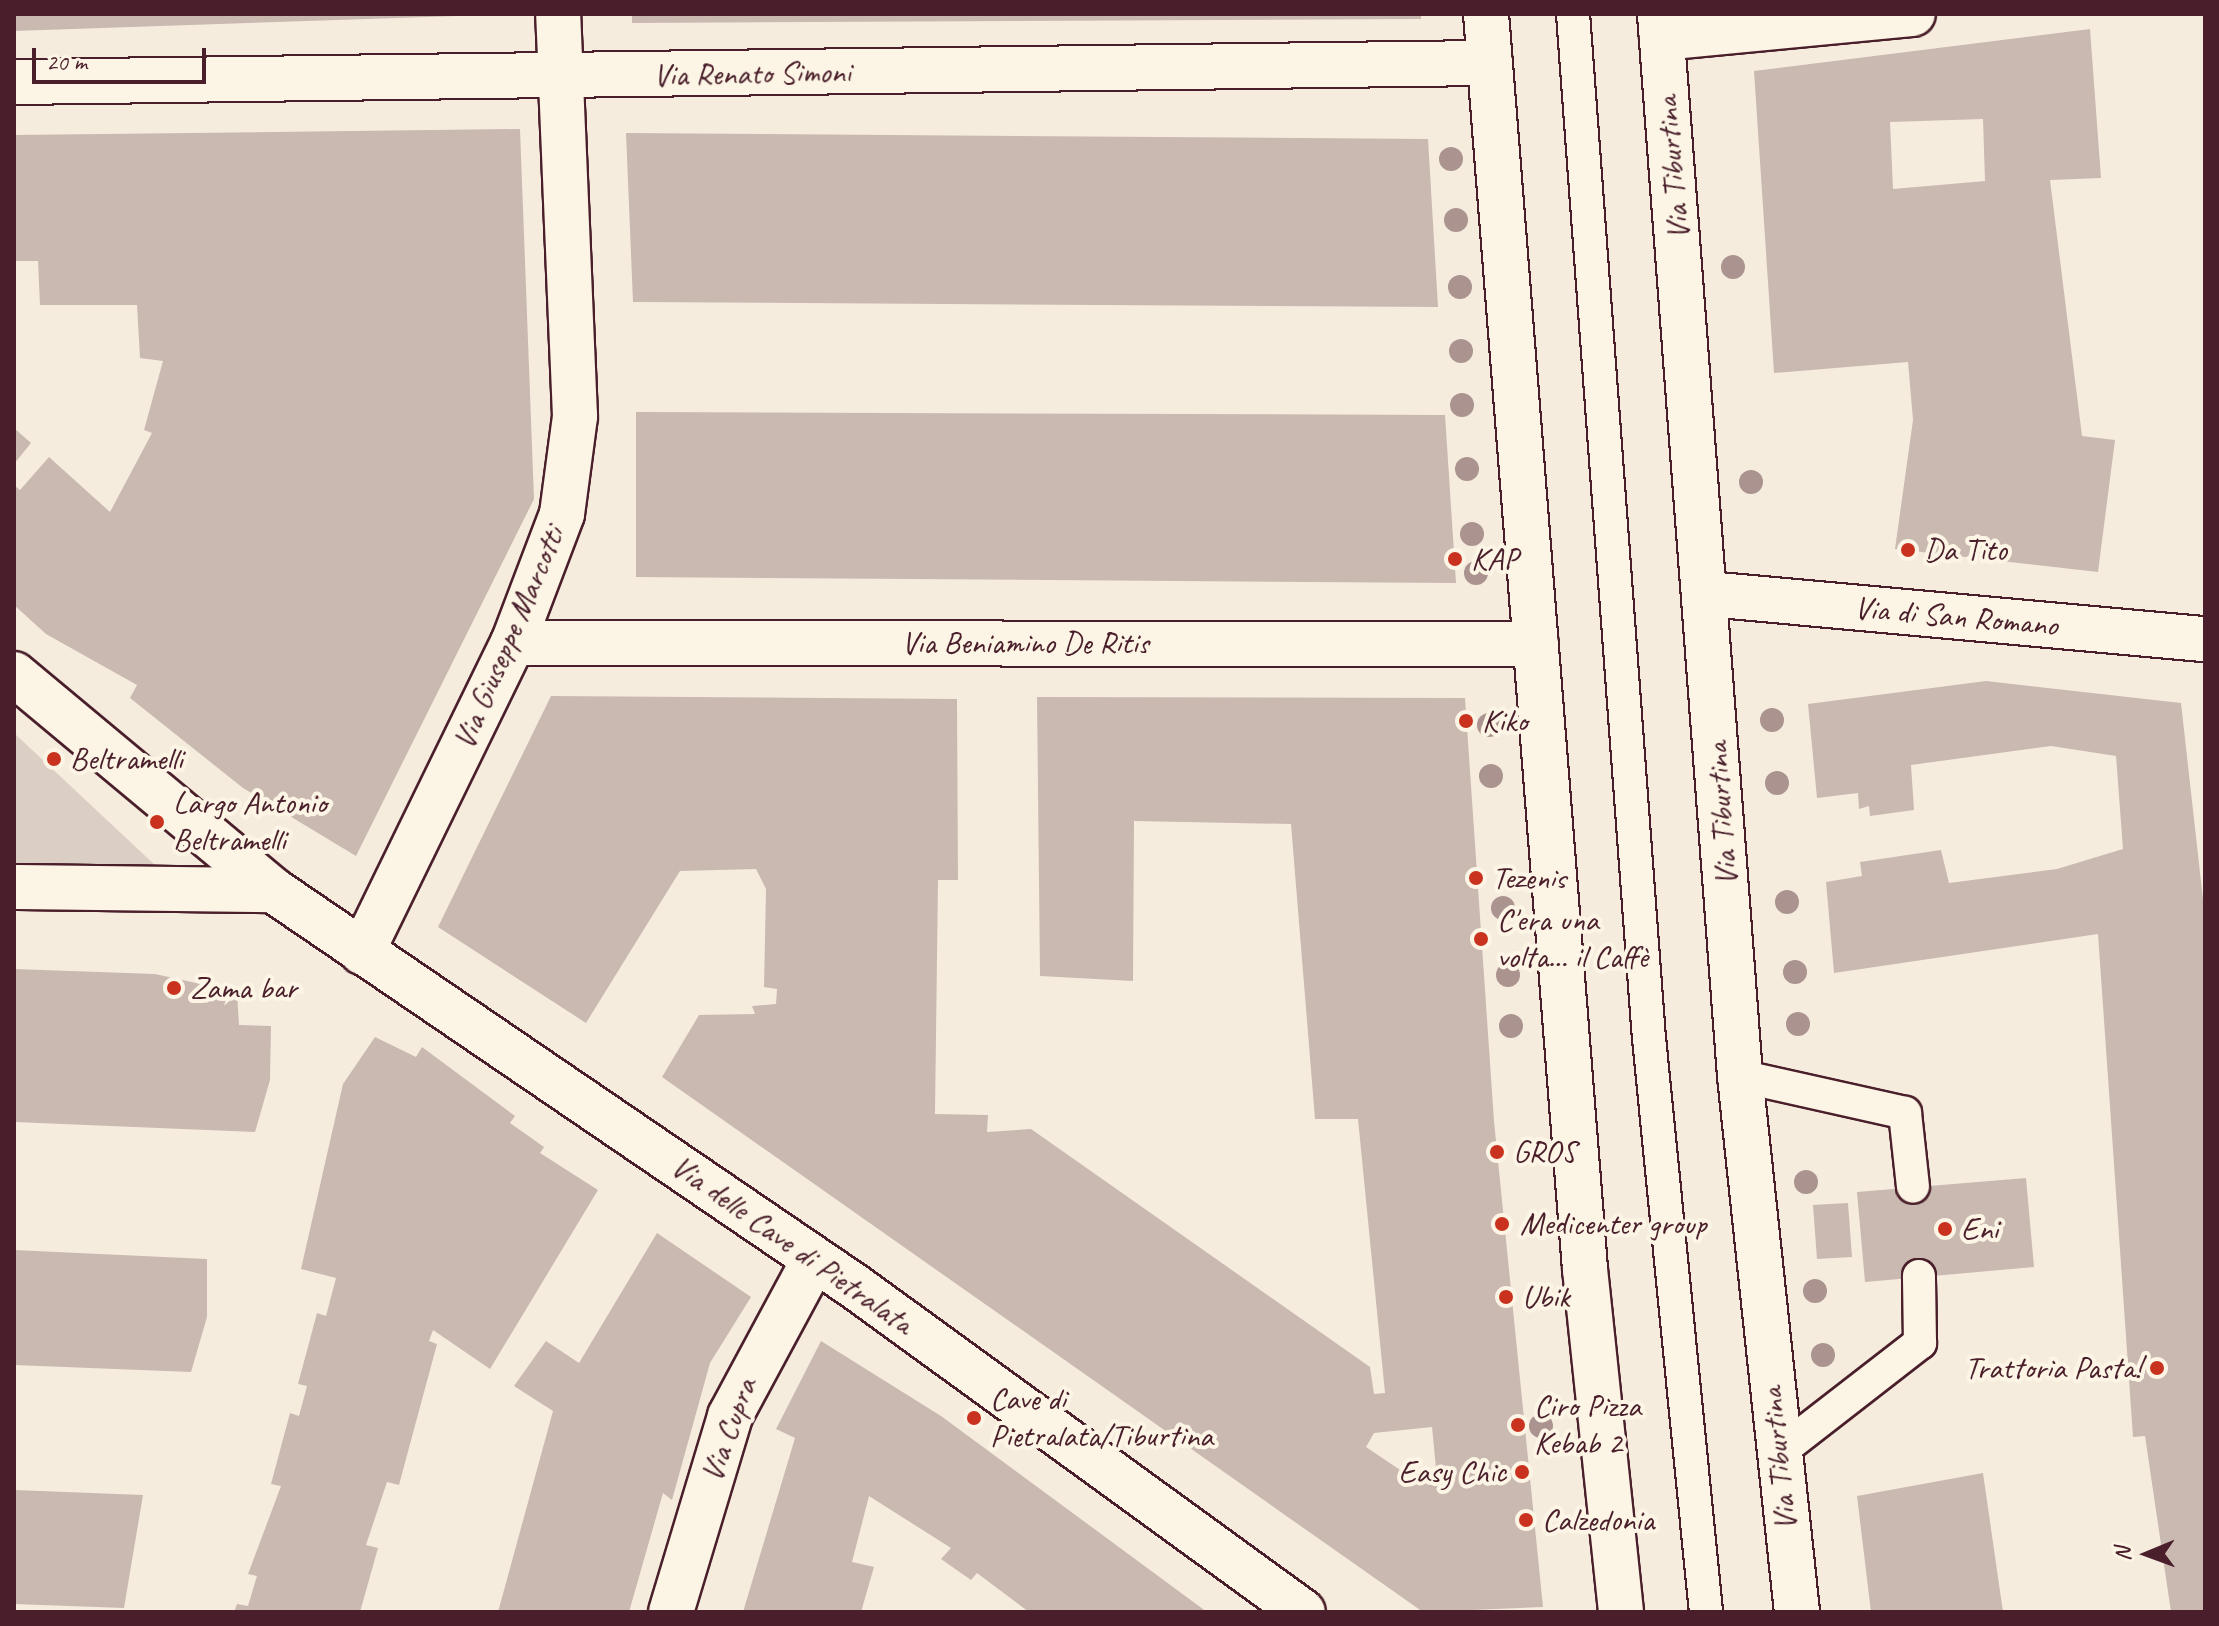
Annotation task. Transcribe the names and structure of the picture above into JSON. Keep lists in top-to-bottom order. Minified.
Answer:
{"streets":{"street":["Via Renato Simoni","Via Tiburtina","Via di San Romano","Via Giuseppe Marcotti","Via Beniamino De Ritis","Via delle Cave di Pietralata","Via Cupra"]},"crossings":[["Via Renato Simoni","Via Giuseppe Marcotti"],["Via Tiburtina","Via di San Romano"],["Via Giuseppe Marcotti","Via Beniamino De Ritis"],["Via Giuseppe Marcotti","Via delle Cave di Pietralata"],["Via delle Cave di Pietralata","Via Cupra"]],"places":["Da Tito","KAP","Kiko","Beltramelli","Largo Antonio Beltramelli","Tezenis","C'era una volta... il Caffè","Zama bar","GROS","Medicenter group","Eni","Ubik","Trattoria Pasta!","Cave di Pietralata/Tiburtina","Ciro Pizza Kebab 2","Easy Chic","Calzedonia"],"scale_bar":"20 m","north":"left"}
